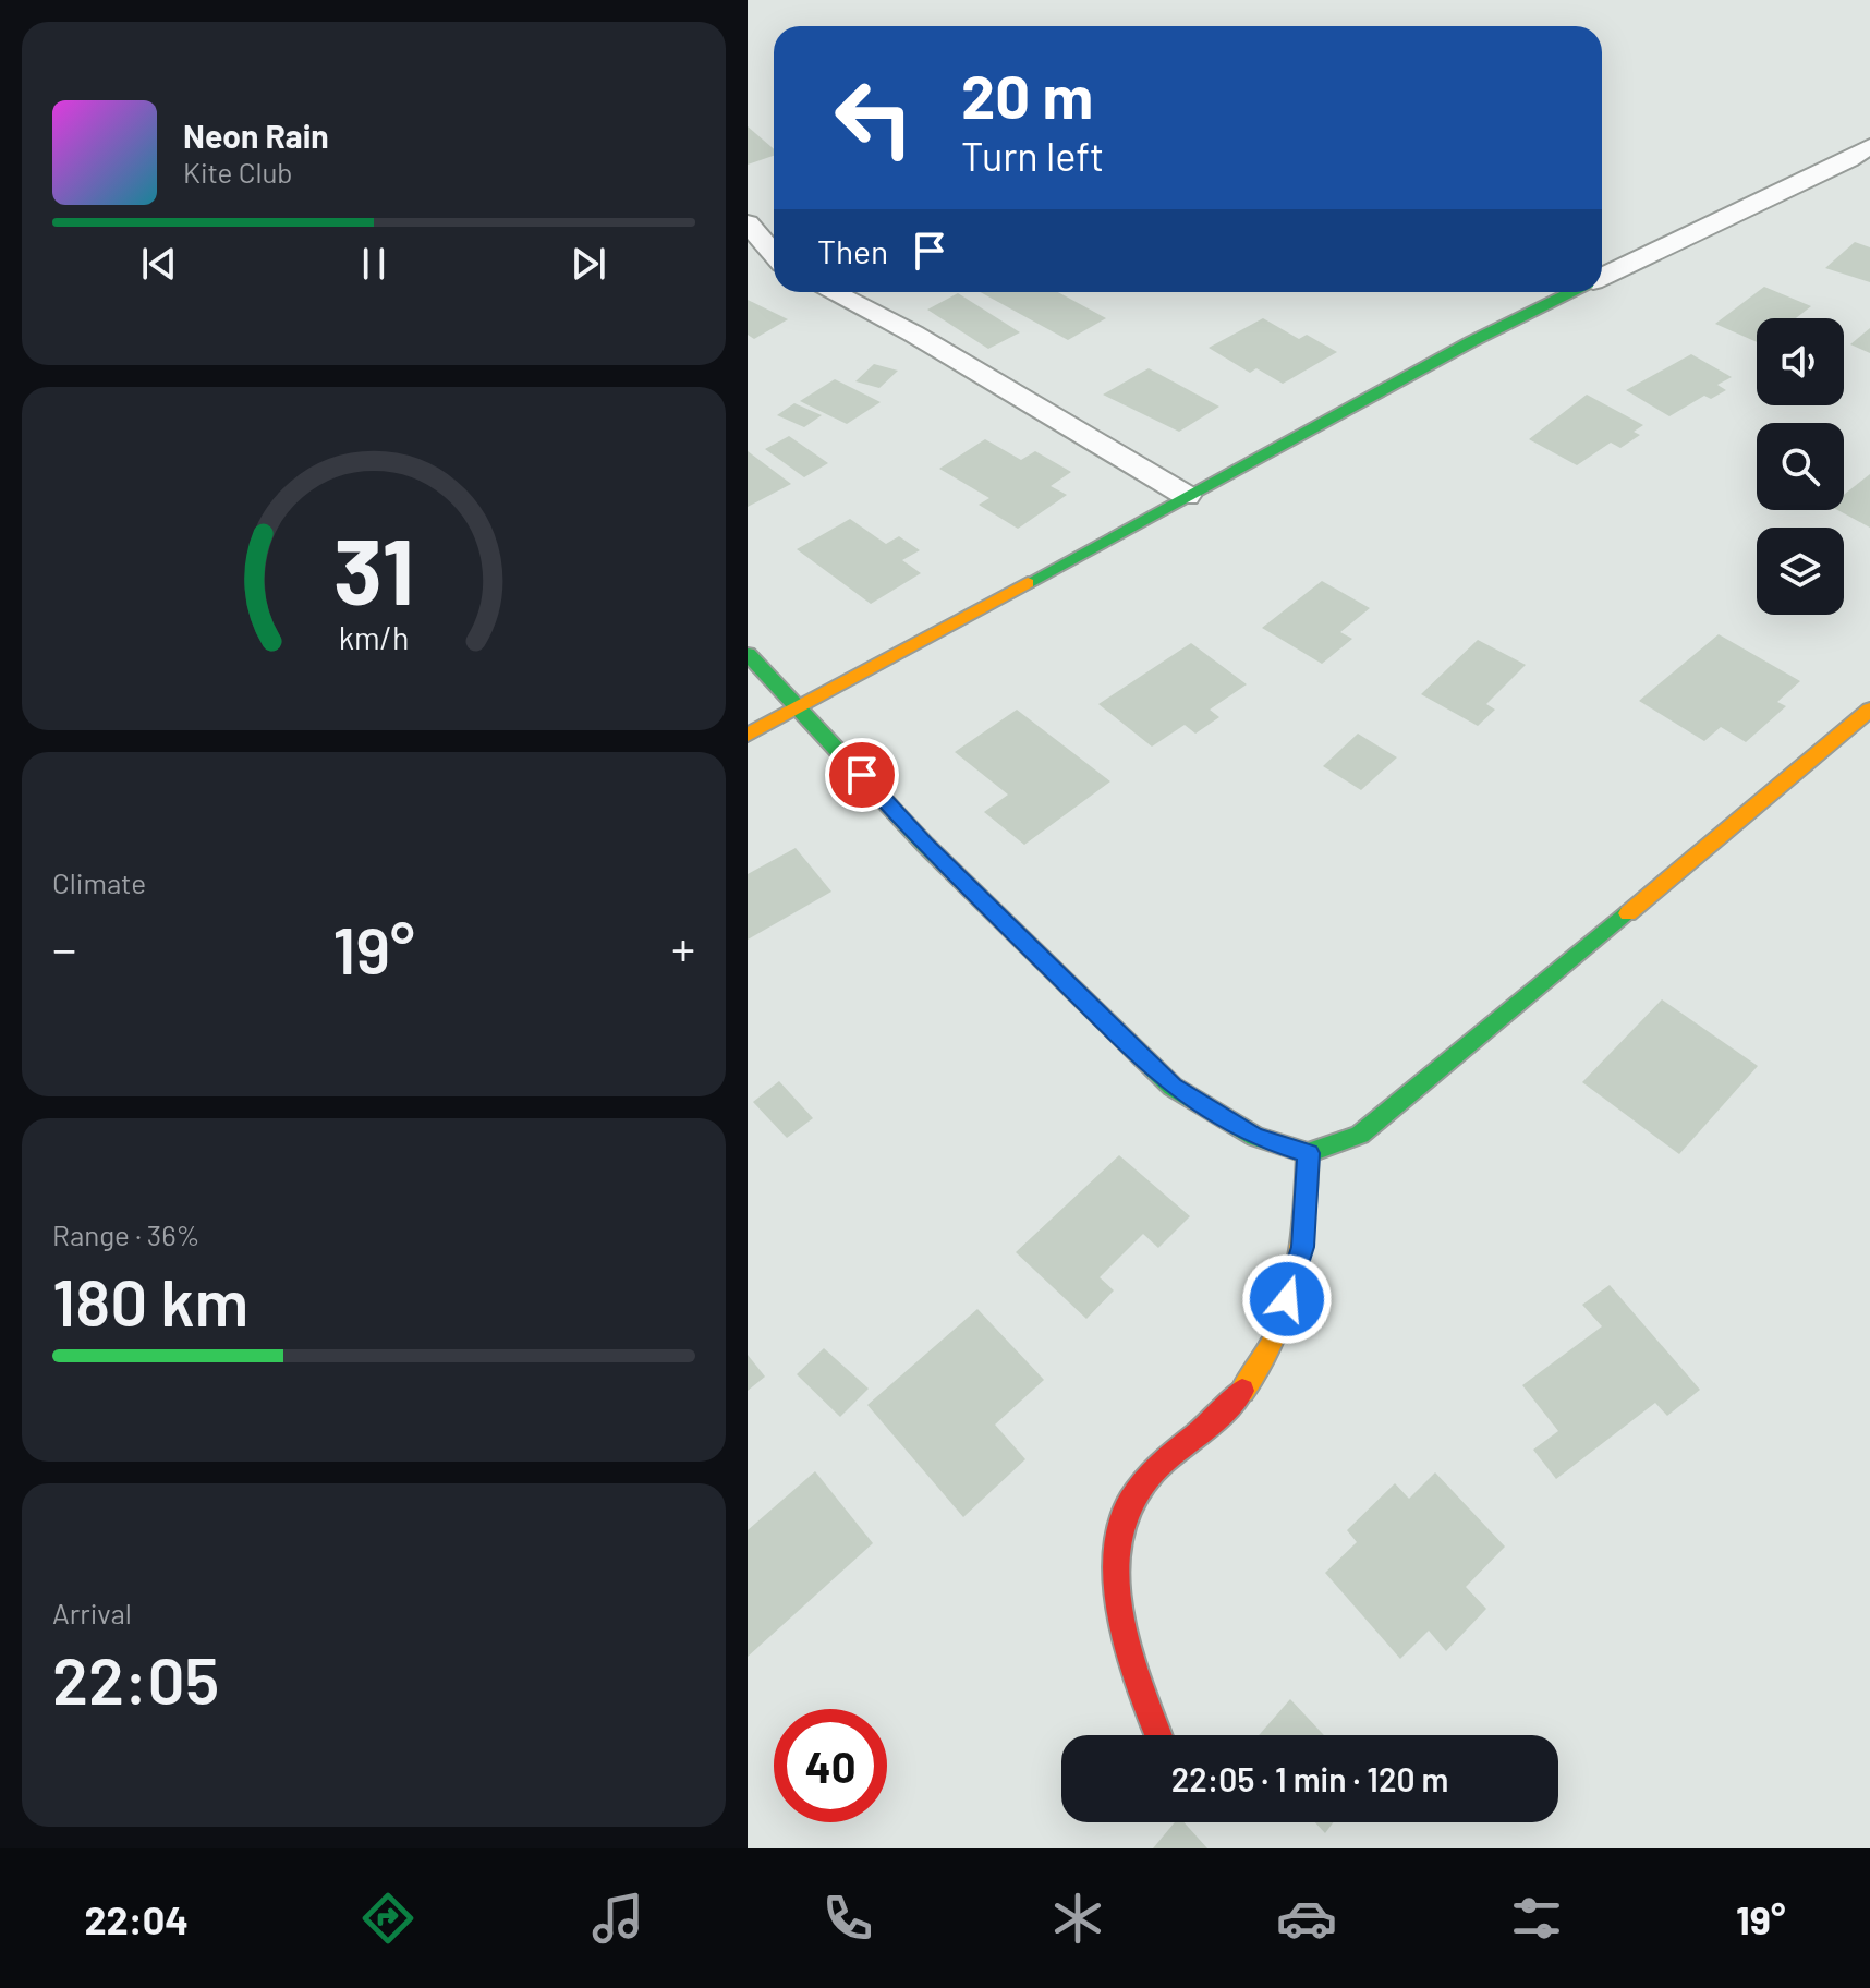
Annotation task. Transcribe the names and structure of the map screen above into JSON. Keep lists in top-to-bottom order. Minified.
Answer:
{"page":{"turn":["20 m","Turn left"],"song":["Neon Rain","Kite Club"],"then":"Then","tile":["Climate",["Range · 36%","180 km"],["Arrival","22:05"]],"heat":["−","19°","+"],"limit":"40","trip":"22:05 · 1 min · 120 m","tabs":["22:04","19°"],"gauge":["31","km/h"]}}
